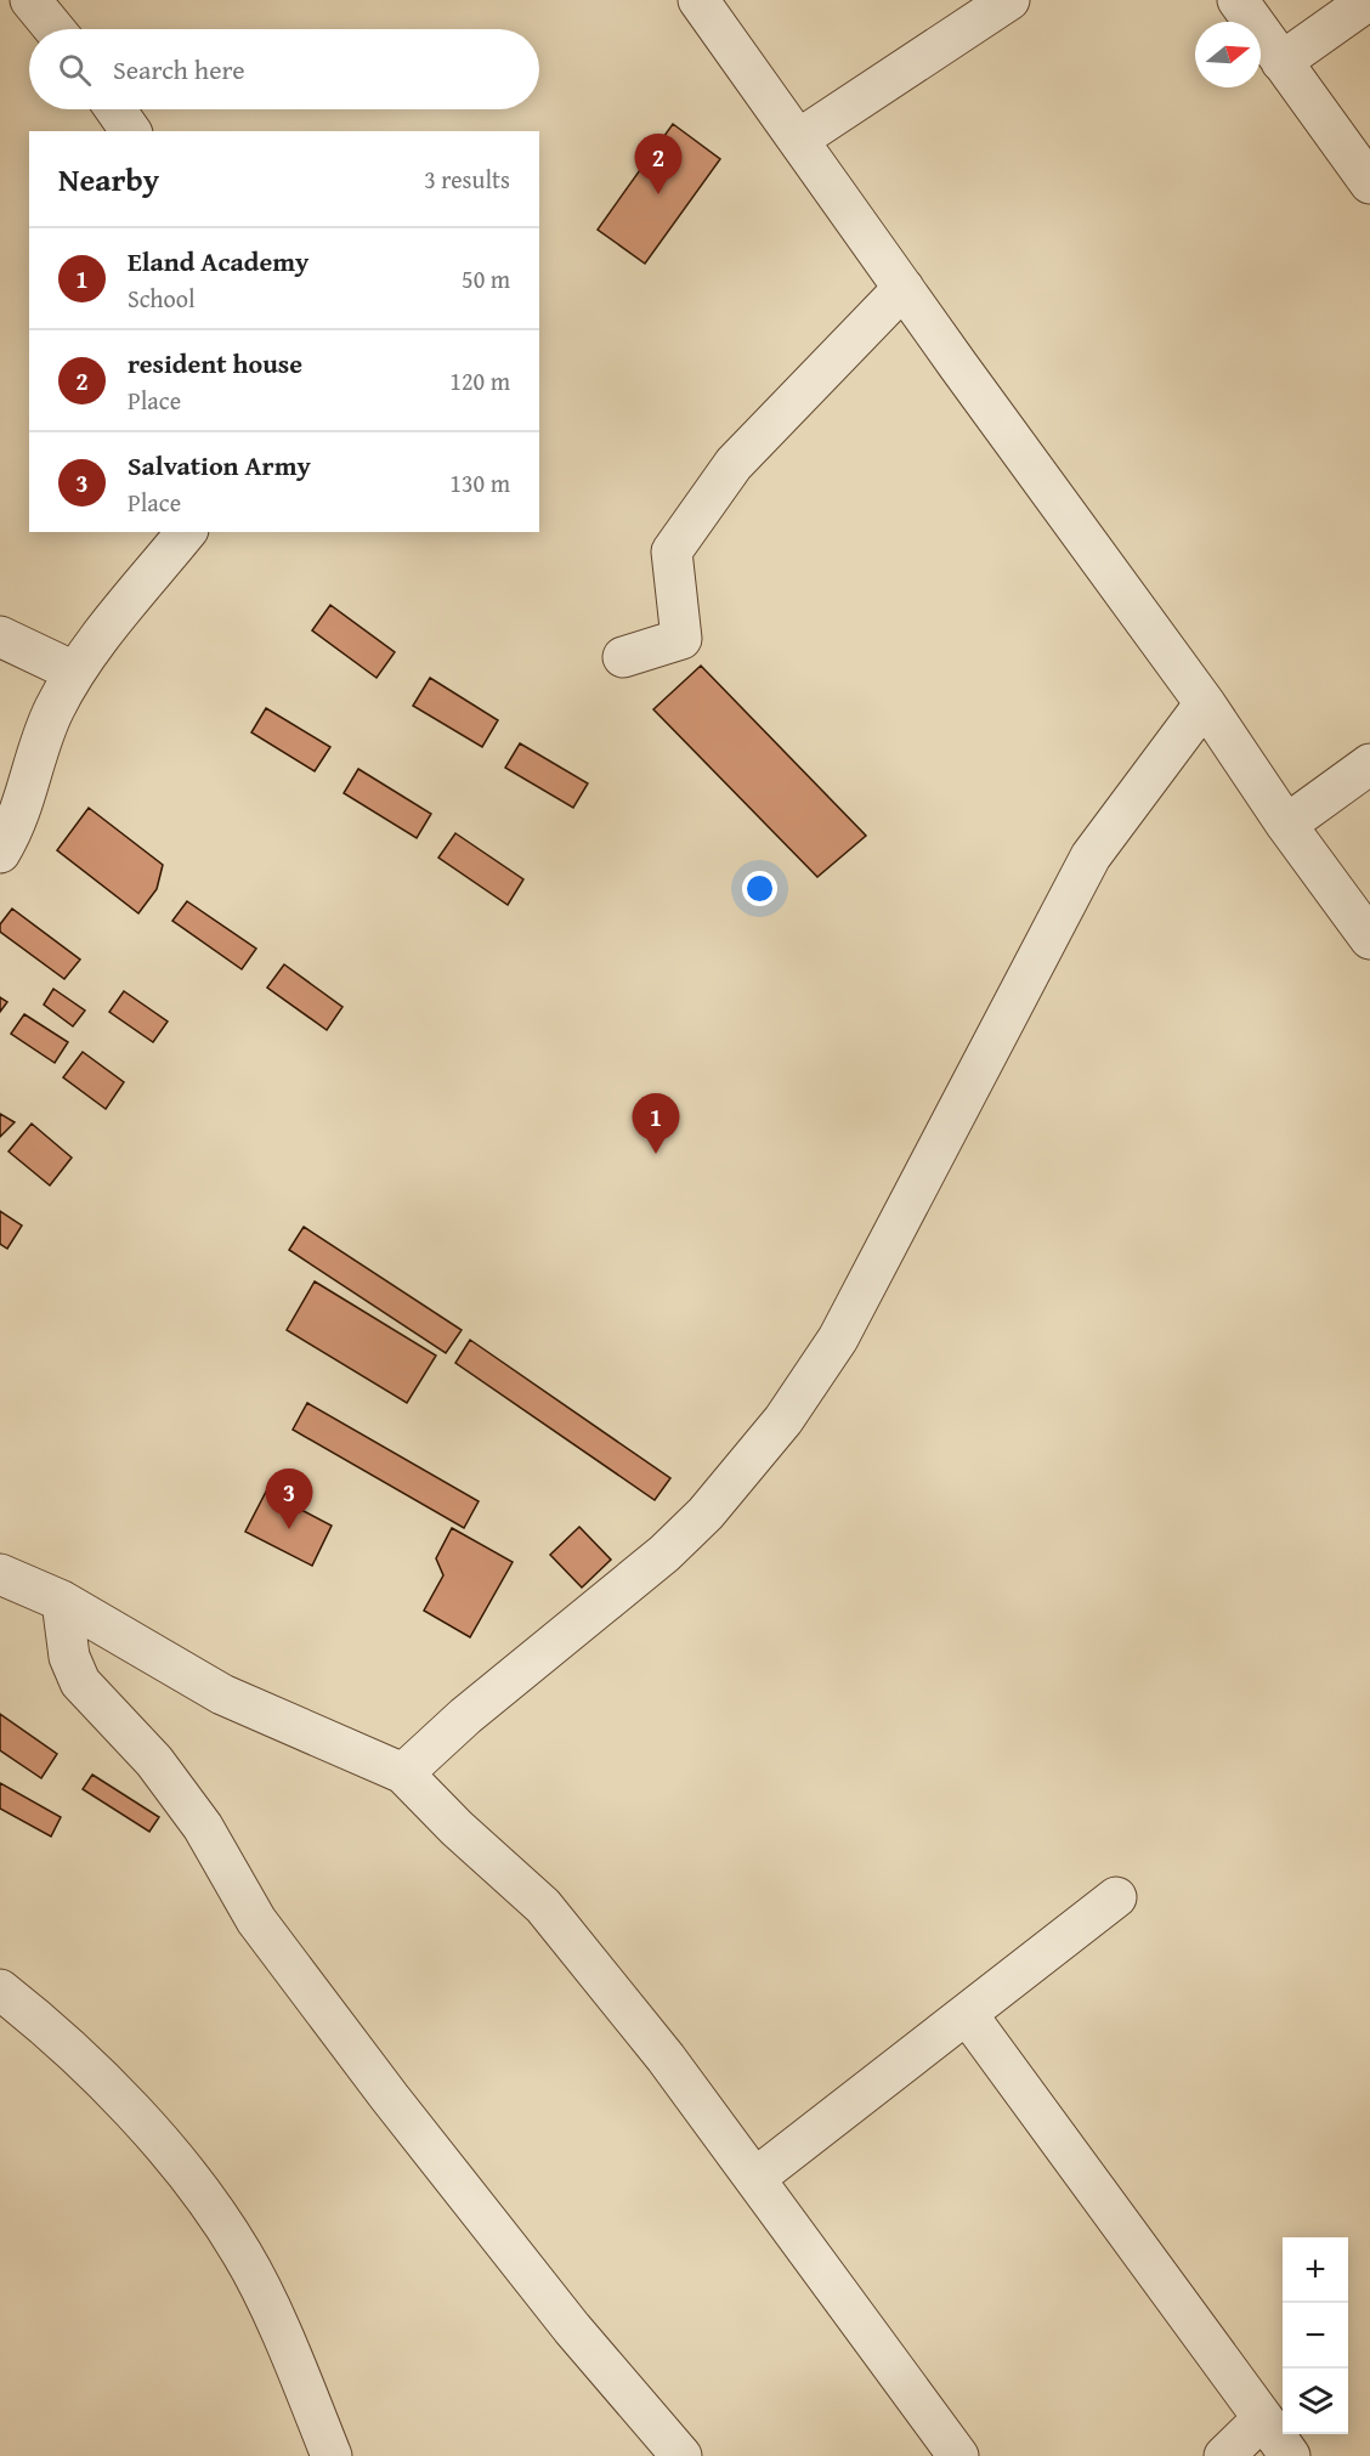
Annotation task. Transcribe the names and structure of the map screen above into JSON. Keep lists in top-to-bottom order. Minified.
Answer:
{"north":"right","page":{"search":"Search here","heading":["Nearby","3 results"],"pins":["2","1","3"],"list":[{"mark":"1","name":"Eland Academy","note":"School","value":"50 m"},{"mark":"2","name":"resident house","note":"Place","value":"120 m"},{"mark":"3","name":"Salvation Army","note":"Place","value":"130 m"}],"map_buttons":["+","−"]}}
